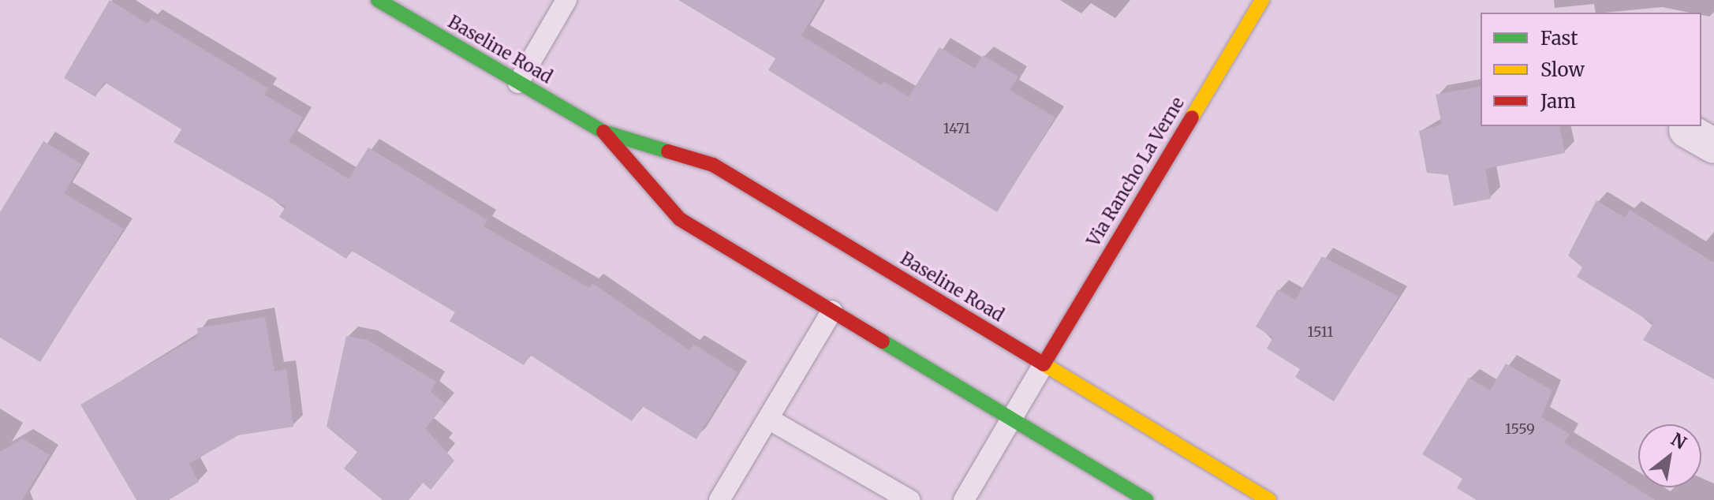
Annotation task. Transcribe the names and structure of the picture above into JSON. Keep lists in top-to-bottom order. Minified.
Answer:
{"streets":{"main road":["Baseline Road","Via Rancho La Verne"]},"crossings":[["Baseline Road","Via Rancho La Verne"]],"house_numbers":["1471","1511","1559"],"legend":["Fast","Slow","Jam"],"north":"top right"}
